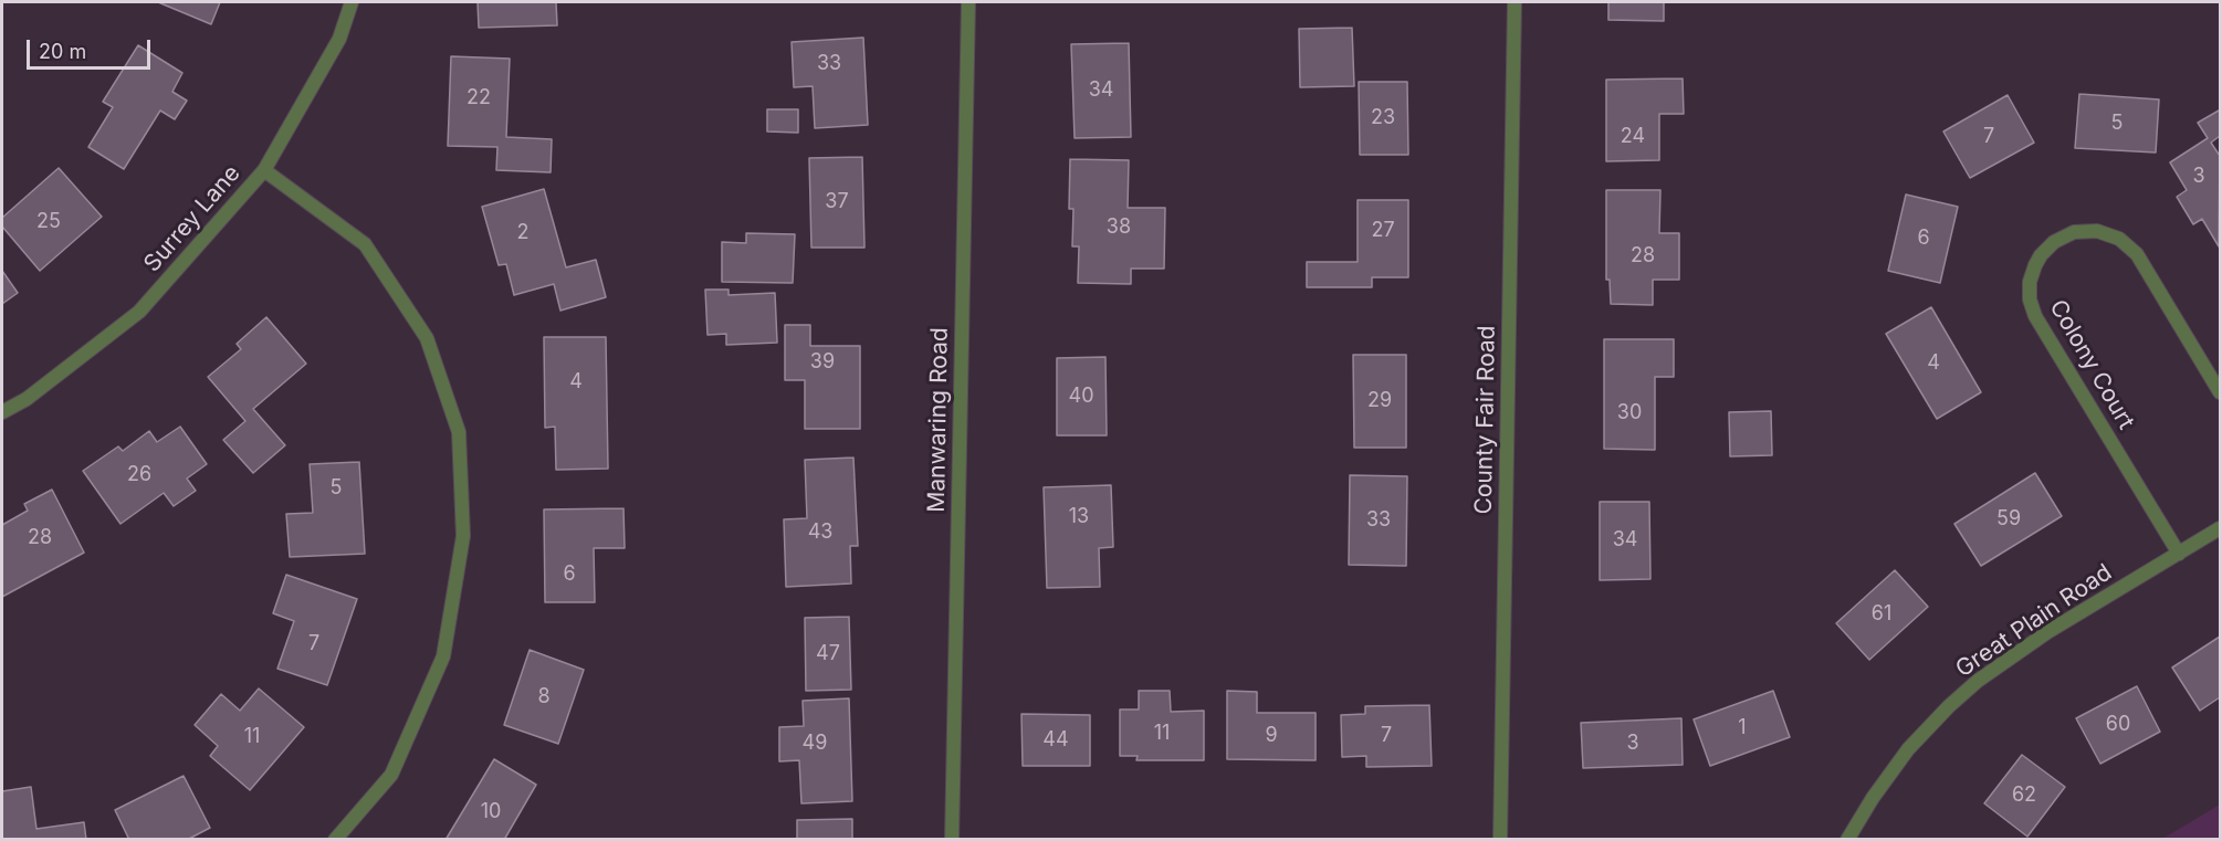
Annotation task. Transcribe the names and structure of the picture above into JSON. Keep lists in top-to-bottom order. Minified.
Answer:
{"streets":{"street":["Surrey Lane","Colony Court","Manwaring Road","County Fair Road","Great Plain Road"]},"crossings":[["Colony Court","Great Plain Road"]],"house_numbers":["33","34","22","23","5","24","7","3","37","25","38","27","2","6","28","39","4","4","40","29","30","26","5","13","59","33","43","28","34","6","61","7","47","8","60","1","11","9","7","11","44","49","3","62","10"],"scale_bar":"20 m"}
